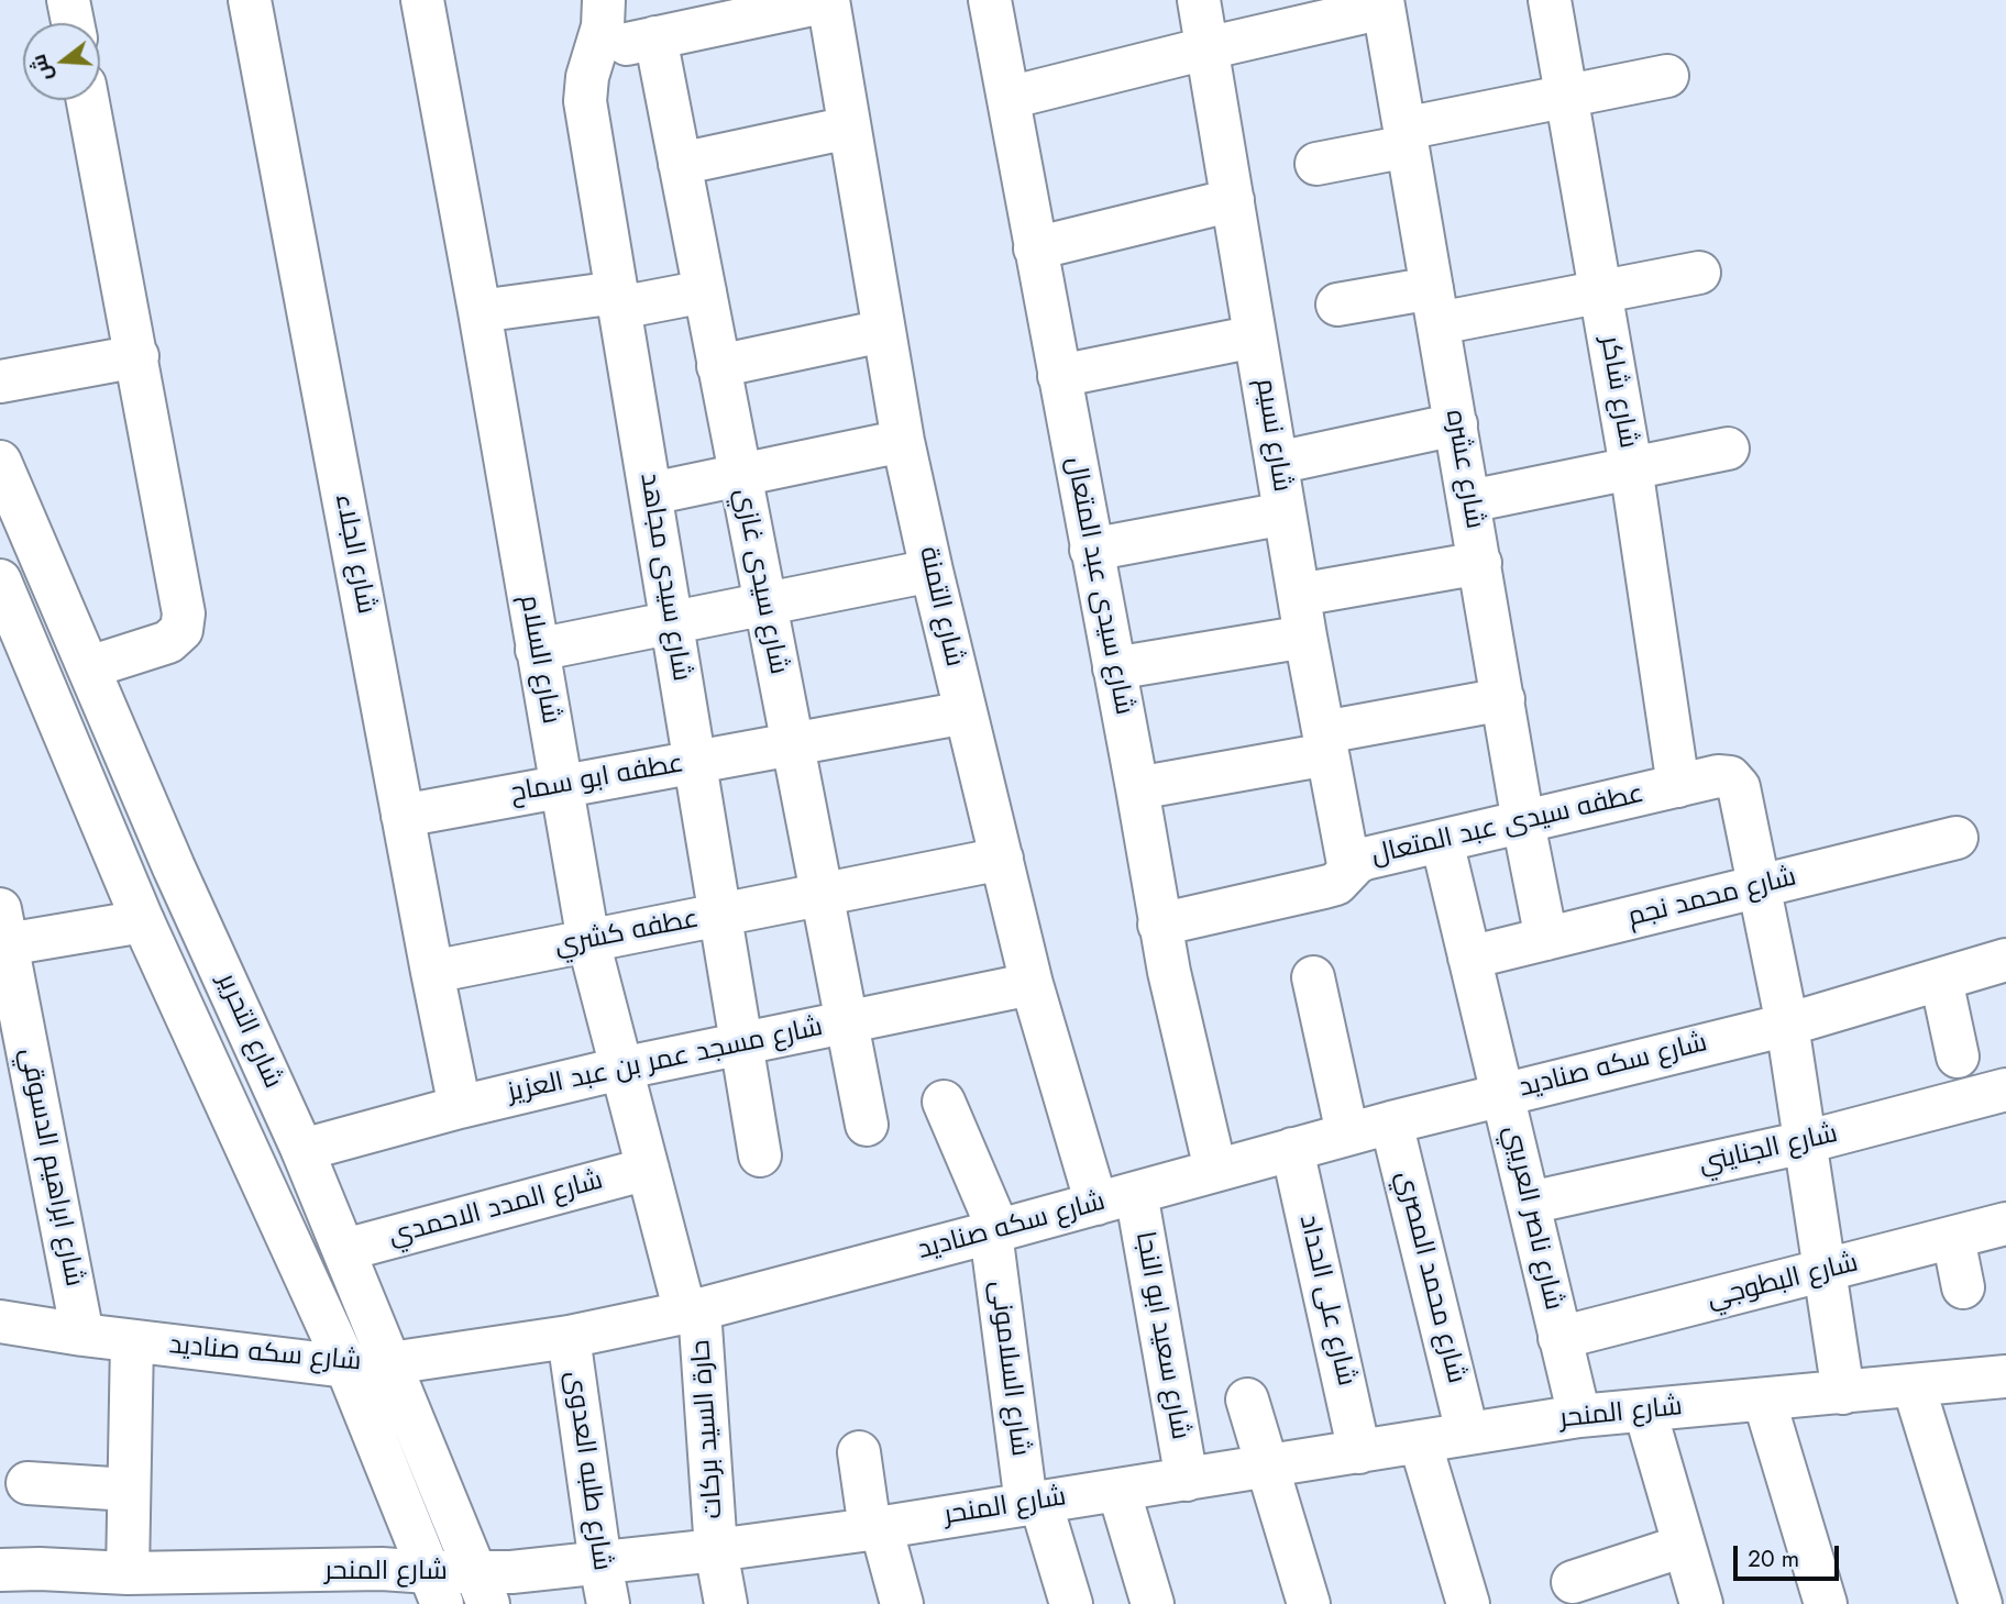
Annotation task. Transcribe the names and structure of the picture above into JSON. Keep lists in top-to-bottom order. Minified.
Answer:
{"streets":{"street":["شارع شاكر","شارع نسيم","شارع عشره","شارع الجلاء","شارع سيدى مجاهد","شارع سيدى غازي","شارع سيدى عبد المتعال","شارع التمنة","شارع السلام","عطفه ابو سماح","عطفه سيدى عبد المتعال","شارع محمد نجم","عطفه كشري","شارع التحرير","شارع مسجد عمر بن عبد العزيز","شارع سكه صناديد","شارع الجنايني","شارع ابراهيم الدسوقي","شارع المدد الاحمدي","شارع ناصر العريبي","شارع محمد المصري","شارع البطوجي","شارع على الحداد","شارع سعيد ابو النجا","شارع السلامونى","شارع المنحر","حارة السيد بركات","شارع طلبه العدوى"]},"crossings":[["شارع شاكر","عطفه سيدى عبد المتعال"],["شارع نسيم","عطفه سيدى عبد المتعال"],["شارع عشره","عطفه سيدى عبد المتعال"],["شارع عشره","شارع محمد نجم"],["شارع الجلاء","عطفه ابو سماح"],["شارع الجلاء","عطفه كشري"],["شارع الجلاء","شارع مسجد عمر بن عبد العزيز"],["شارع سيدى مجاهد","عطفه ابو سماح"],["شارع سيدى مجاهد","عطفه كشري"],["شارع سيدى مجاهد","شارع مسجد عمر بن عبد العزيز"],["شارع سيدى غازي","عطفه ابو سماح"],["شارع سيدى غازي","عطفه كشري"],["شارع سيدى غازي","شارع مسجد عمر بن عبد العزيز"],["شارع سيدى عبد المتعال","عطفه سيدى عبد المتعال"],["شارع سيدى عبد المتعال","شارع سكه صناديد"],["شارع التمنة","عطفه ابو سماح"],["شارع التمنة","عطفه كشري"],["شارع التمنة","شارع مسجد عمر بن عبد العزيز"],["شارع التمنة","شارع سكه صناديد"],["شارع السلام","عطفه ابو سماح"],["شارع السلام","عطفه كشري"],["شارع السلام","شارع مسجد عمر بن عبد العزيز"],["شارع السلام","شارع سكه صناديد"],["شارع السلام","شارع المدد الاحمدي"],["شارع السلام","حارة السيد بركات"],["عطفه سيدى عبد المتعال","شارع محمد نجم"],["عطفه سيدى عبد المتعال","شارع ناصر العريبي"],["شارع محمد نجم","شارع ناصر العريبي"],["شارع التحرير","شارع مسجد عمر بن عبد العزيز"],["شارع التحرير","شارع سكه صناديد"],["شارع التحرير","شارع المدد الاحمدي"],["شارع التحرير","شارع المنحر"],["شارع سكه صناديد","شارع ابراهيم الدسوقي"],["شارع سكه صناديد","شارع ناصر العريبي"],["شارع سكه صناديد","شارع محمد المصري"],["شارع سكه صناديد","شارع على الحداد"],["شارع سكه صناديد","شارع سعيد ابو النجا"],["شارع سكه صناديد","شارع السلامونى"],["شارع سكه صناديد","حارة السيد بركات"],["شارع سكه صناديد","شارع طلبه العدوى"],["شارع الجنايني","شارع ناصر العريبي"],["شارع ناصر العريبي","شارع البطوجي"],["شارع ناصر العريبي","شارع المنحر"],["شارع محمد المصري","شارع المنحر"],["شارع على الحداد","شارع المنحر"],["شارع سعيد ابو النجا","شارع المنحر"],["شارع السلامونى","شارع المنحر"],["شارع المنحر","حارة السيد بركات"],["شارع المنحر","شارع طلبه العدوى"]],"scale_bar":"20 m","north":"left"}
